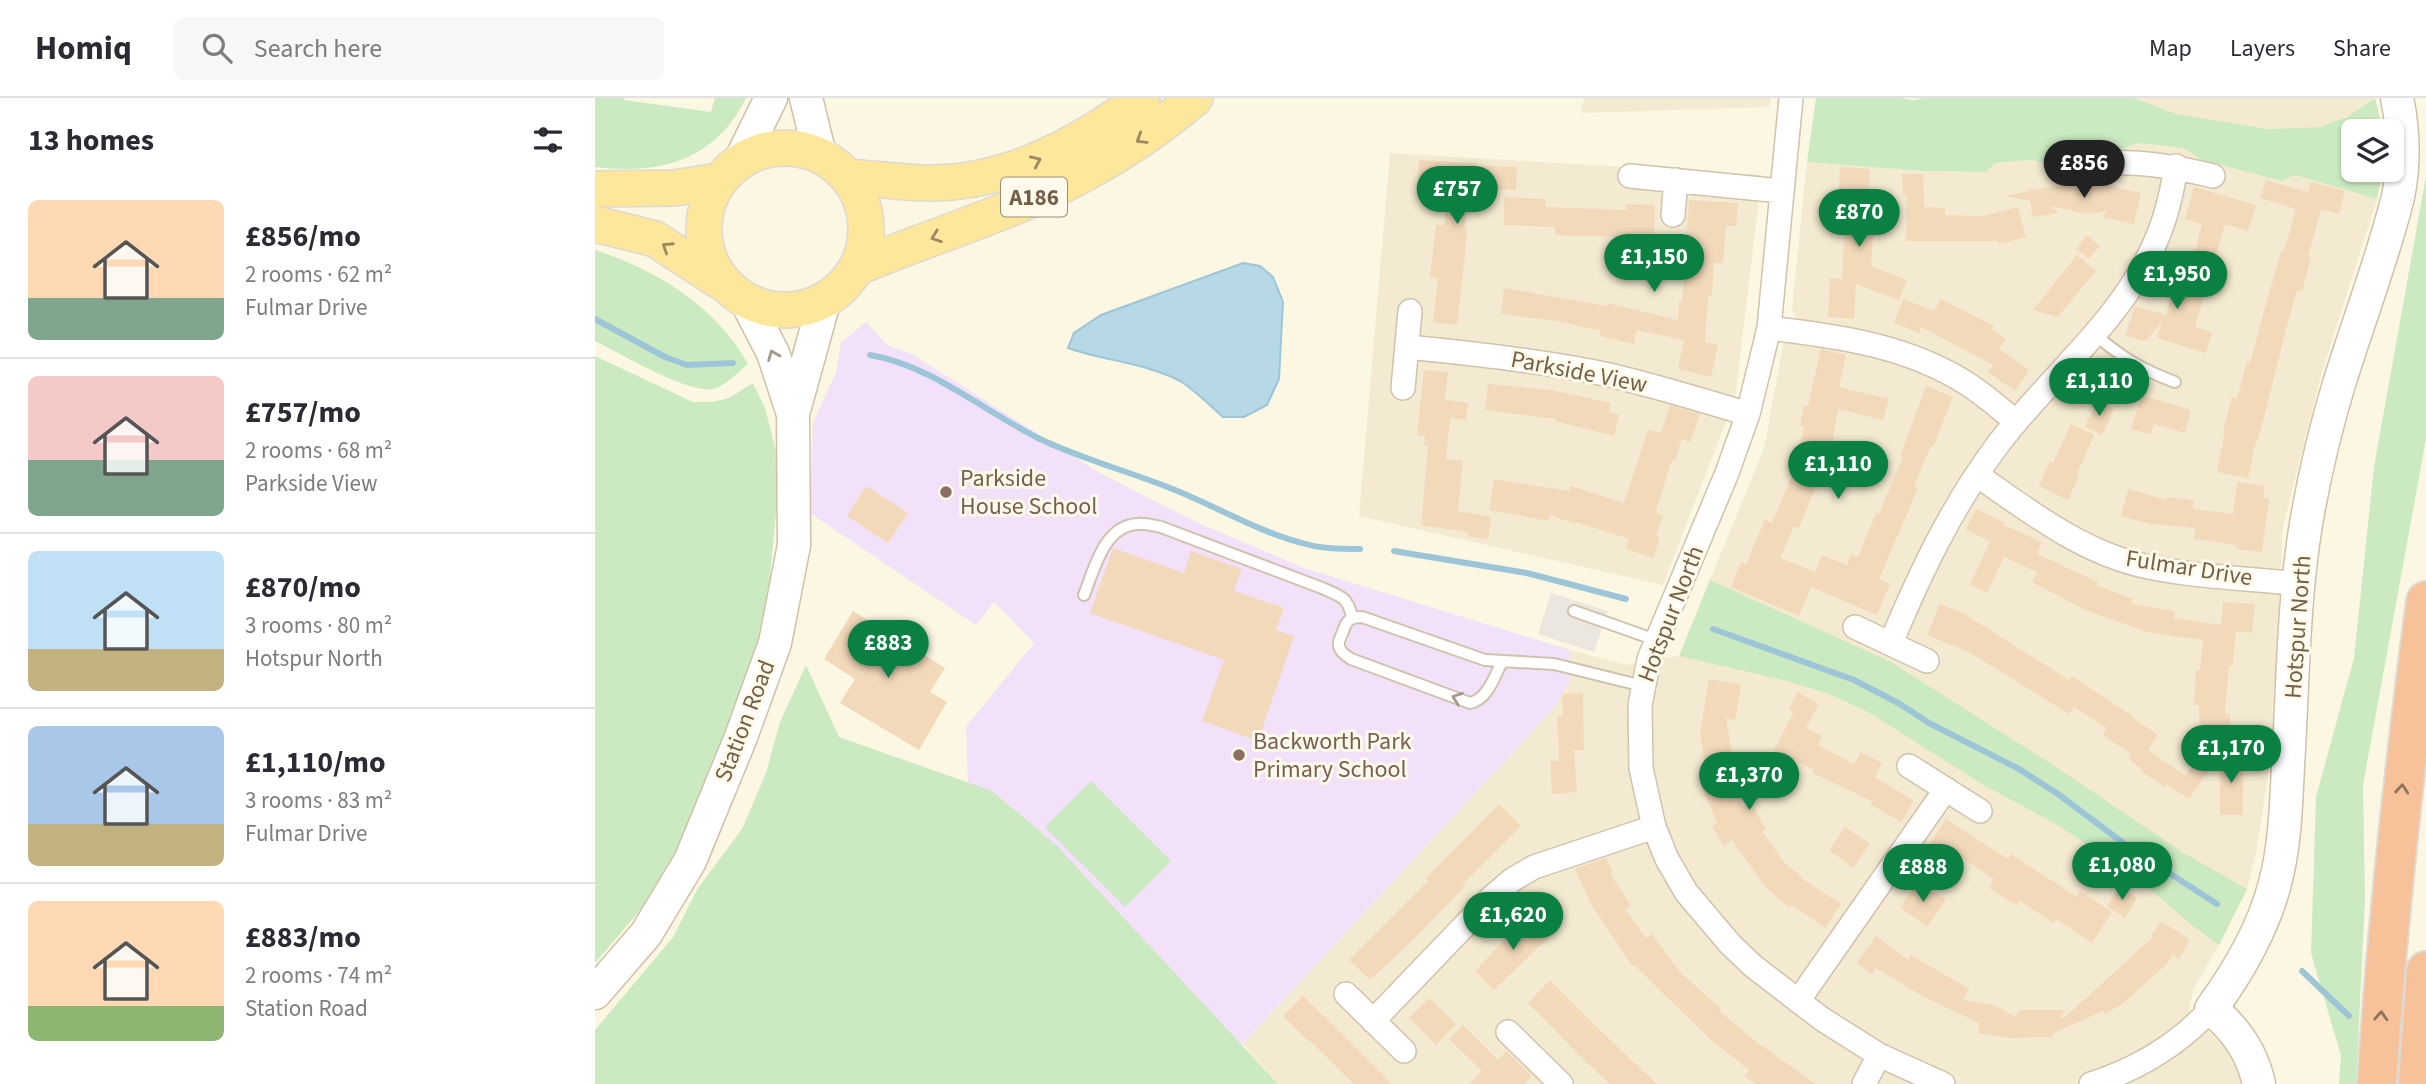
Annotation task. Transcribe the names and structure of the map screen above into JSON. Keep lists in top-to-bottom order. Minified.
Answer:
{"streets":{"main road":["A186"],"street":["Parkside View","Fulmar Drive","Hotspur North","Station Road"]},"crossings":[["Parkside View","Hotspur North"],["Fulmar Drive","Hotspur North"]],"places":["Parkside House School","Backworth Park Primary School"],"page":{"header":"Homiq","search":"Search here","nav":["Map","Layers","Share"],"heading":"13 homes","price":["£856","£757","£870","£1,150","£1,950","£1,110","£1,110","£883","£1,170","£1,370","£1,080","£888","£1,620"],"list":[{"name":"£856/mo","note":"2 rooms · 62 m² · Fulmar Drive"},{"name":"£757/mo","note":"2 rooms · 68 m² · Parkside View"},{"name":"£870/mo","note":"3 rooms · 80 m² · Hotspur North"},{"name":"£1,110/mo","note":"3 rooms · 83 m² · Fulmar Drive"},{"name":"£883/mo","note":"2 rooms · 74 m² · Station Road"}]}}
